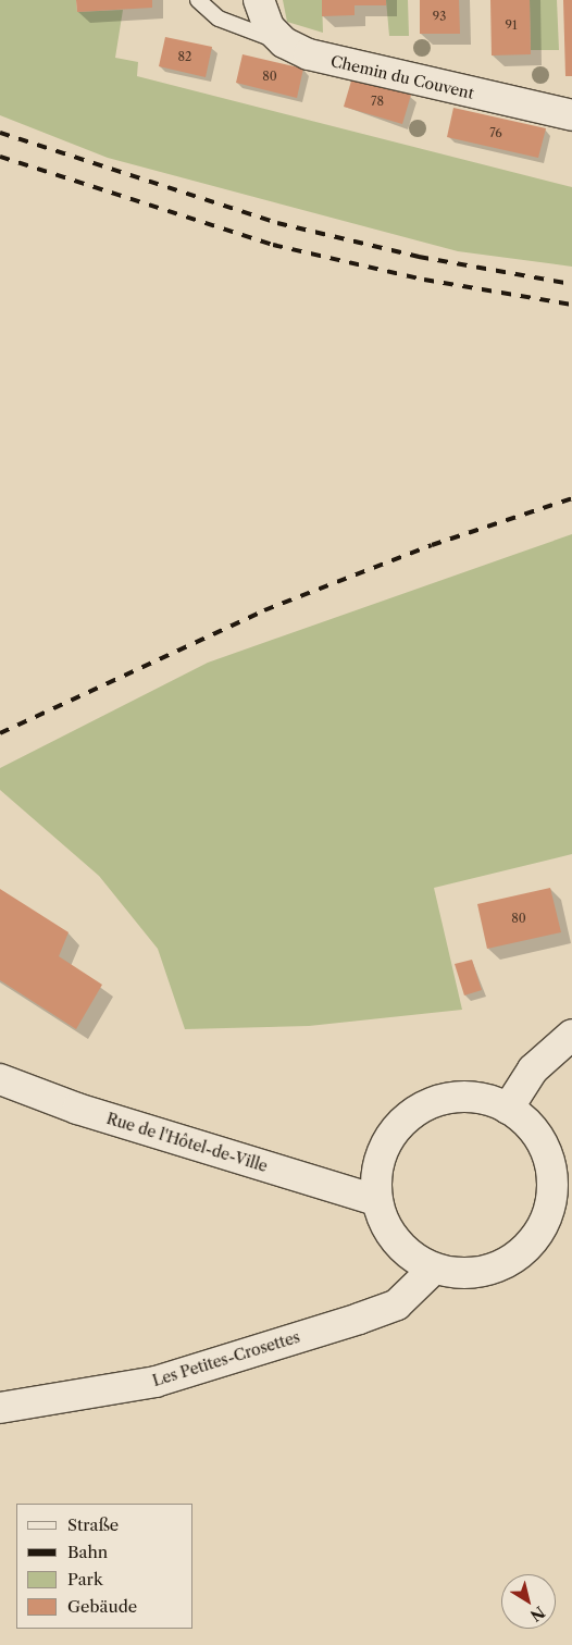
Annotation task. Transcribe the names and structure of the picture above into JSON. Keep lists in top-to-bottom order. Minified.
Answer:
{"streets":{"main road":["Chemin du Couvent","Rue de l'Hôtel-de-Ville","Les Petites-Crosettes"]},"crossings":[["Rue de l'Hôtel-de-Ville","Les Petites-Crosettes"]],"house_numbers":["93","91","82","80","78","76","80"],"legend":["Straße","Bahn","Park","Gebäude"],"north":"bottom right"}
